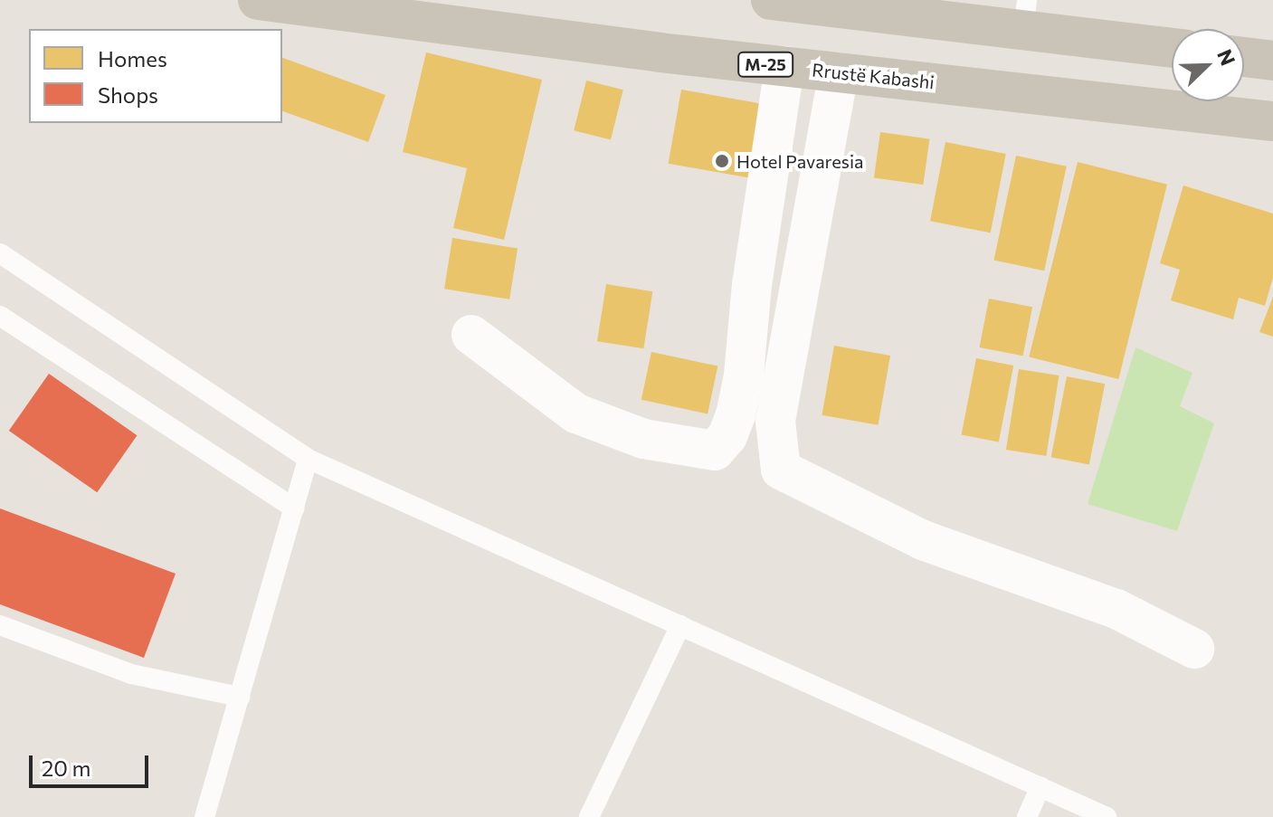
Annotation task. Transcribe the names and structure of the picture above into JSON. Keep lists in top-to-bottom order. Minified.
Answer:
{"streets":{"main road":["M-25","Rrustë Kabashi"]},"places":["Hotel Pavaresia"],"legend":["Homes","Shops"],"scale_bar":"20 m","north":"top right"}
